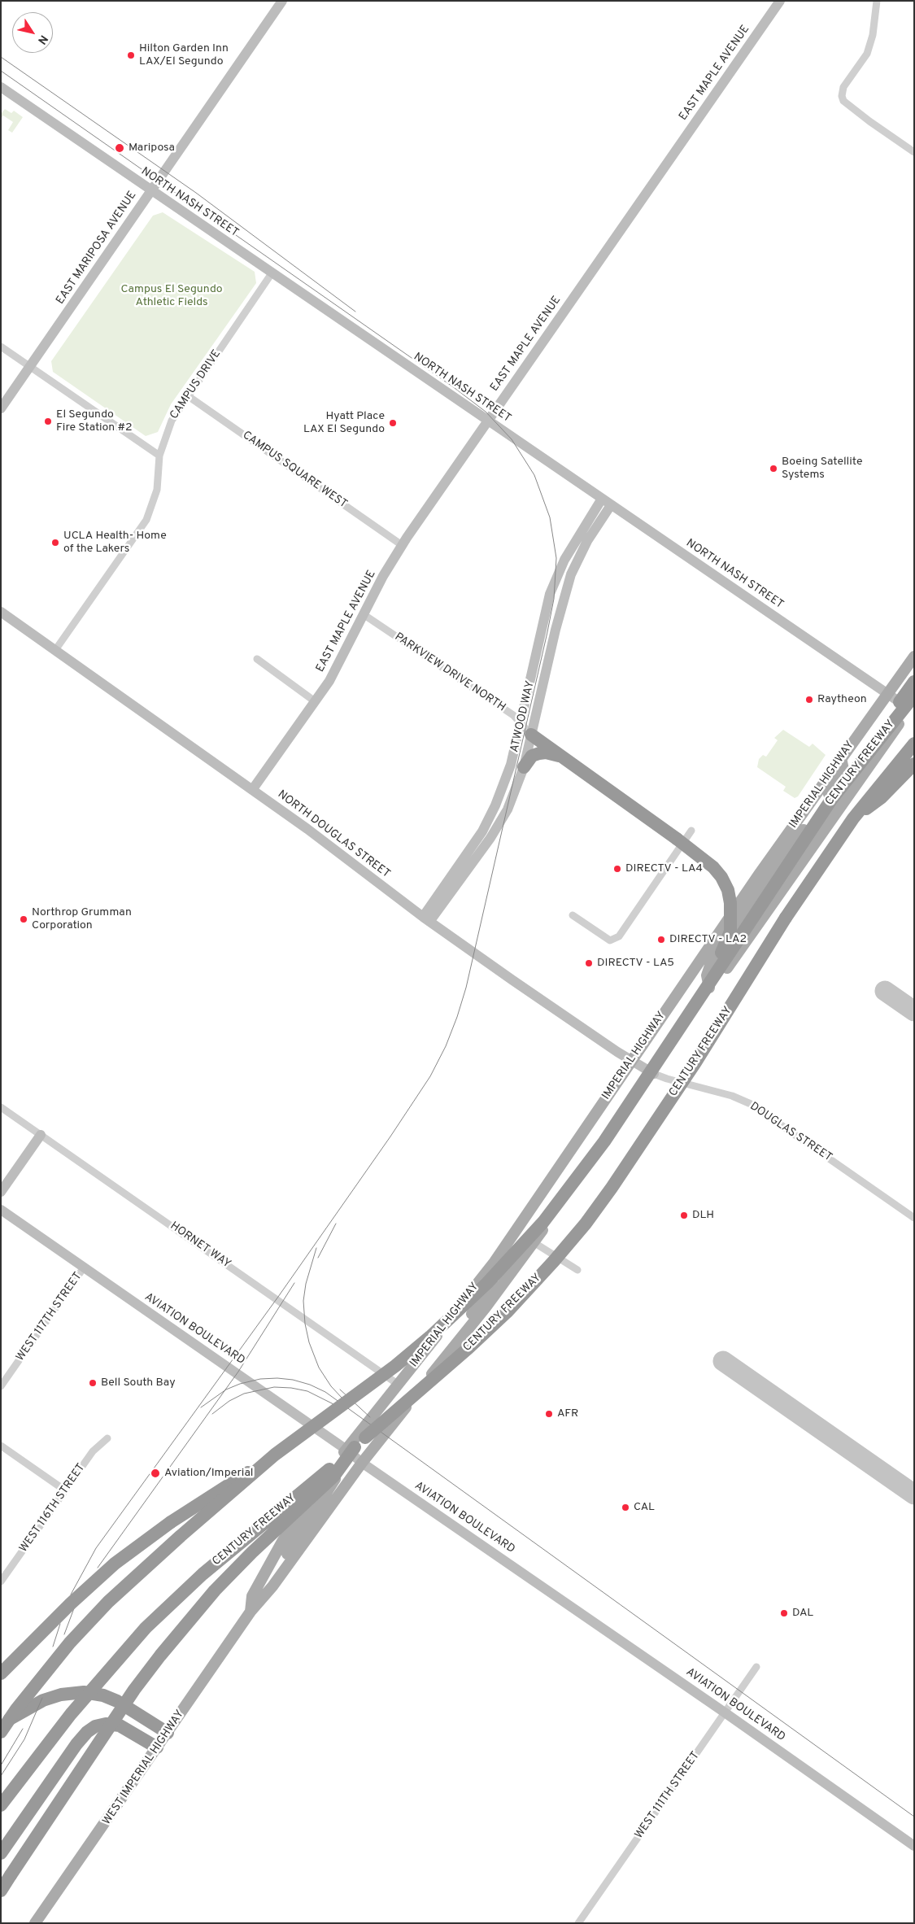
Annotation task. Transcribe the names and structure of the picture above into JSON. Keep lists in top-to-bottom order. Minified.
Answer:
{"streets":{"highway":["CENTURY FREEWAY"],"main road":["IMPERIAL HIGHWAY","WEST IMPERIAL HIGHWAY"],"street":["EAST MAPLE AVENUE","NORTH NASH STREET","EAST MARIPOSA AVENUE","CAMPUS DRIVE","CAMPUS SQUARE WEST","PARKVIEW DRIVE NORTH","ATWOOD WAY","NORTH DOUGLAS STREET","DOUGLAS STREET","HORNET WAY","WEST 117TH STREET","AVIATION BOULEVARD","WEST 116TH STREET","WEST 111TH STREET"]},"crossings":[["EAST MAPLE AVENUE","NORTH NASH STREET"],["EAST MAPLE AVENUE","CAMPUS SQUARE WEST"],["EAST MAPLE AVENUE","PARKVIEW DRIVE NORTH"],["EAST MAPLE AVENUE","NORTH DOUGLAS STREET"],["NORTH NASH STREET","EAST MARIPOSA AVENUE"],["NORTH NASH STREET","CAMPUS DRIVE"],["NORTH NASH STREET","ATWOOD WAY"],["NORTH NASH STREET","IMPERIAL HIGHWAY"],["CAMPUS DRIVE","CAMPUS SQUARE WEST"],["CAMPUS DRIVE","NORTH DOUGLAS STREET"],["PARKVIEW DRIVE NORTH","ATWOOD WAY"],["ATWOOD WAY","NORTH DOUGLAS STREET"],["CENTURY FREEWAY","IMPERIAL HIGHWAY"],["CENTURY FREEWAY","AVIATION BOULEVARD"],["CENTURY FREEWAY","WEST IMPERIAL HIGHWAY"],["IMPERIAL HIGHWAY","NORTH DOUGLAS STREET"],["IMPERIAL HIGHWAY","DOUGLAS STREET"],["IMPERIAL HIGHWAY","HORNET WAY"],["IMPERIAL HIGHWAY","AVIATION BOULEVARD"],["IMPERIAL HIGHWAY","WEST IMPERIAL HIGHWAY"],["NORTH DOUGLAS STREET","DOUGLAS STREET"],["WEST 117TH STREET","AVIATION BOULEVARD"],["AVIATION BOULEVARD","WEST IMPERIAL HIGHWAY"],["AVIATION BOULEVARD","WEST 111TH STREET"]],"parks":["Campus El Segundo Athletic Fields"],"places":["Hilton Garden Inn LAX/El Segundo","Mariposa","El Segundo Fire Station #2","Hyatt Place LAX El Segundo","Boeing Satellite Systems","UCLA Health- Home of the Lakers","Raytheon","DIRECTV - LA4","Northrop Grumman Corporation","DIRECTV - LA2","DIRECTV - LA5","DLH","Bell South Bay","AFR","Aviation/Imperial","CAL","DAL"],"north":"bottom right"}
